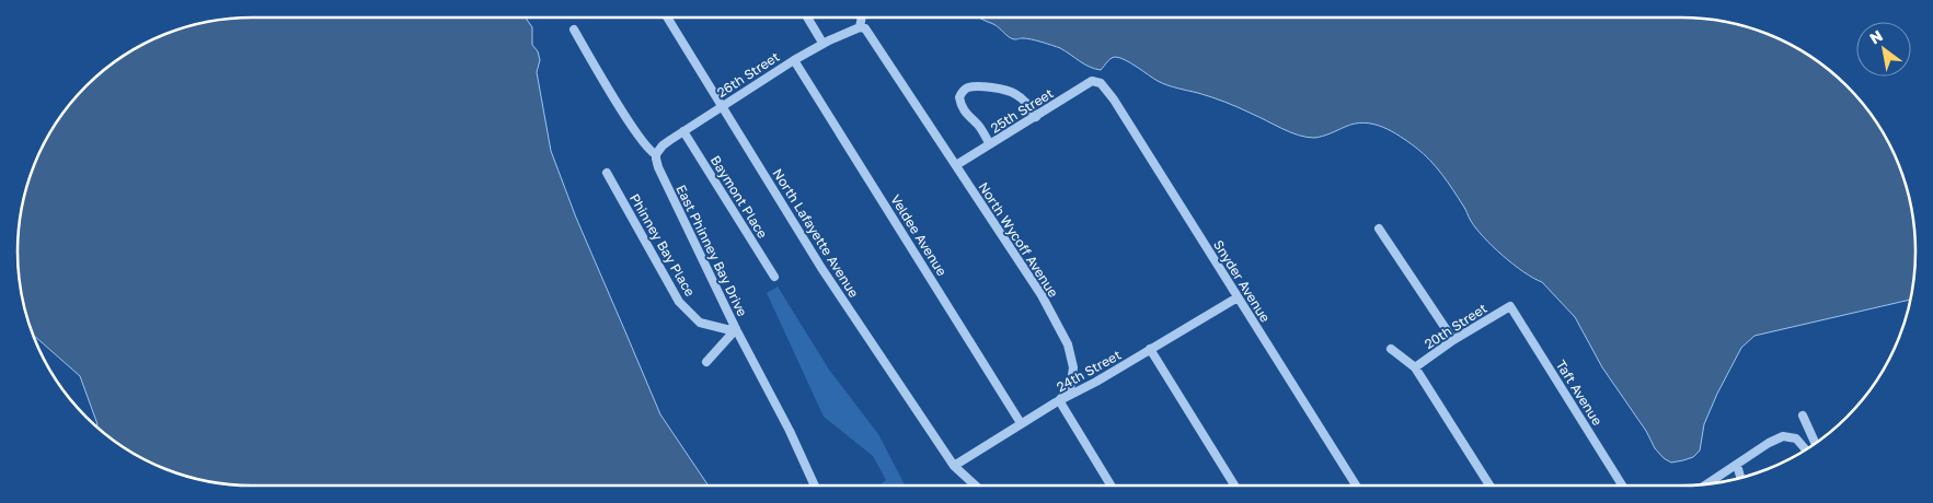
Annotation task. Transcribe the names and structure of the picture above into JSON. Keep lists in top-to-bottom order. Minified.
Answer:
{"streets":{"street":["26th Street","25th Street","Baymont Place","North Lafayette Avenue","Veldee Avenue","North Wycoff Avenue","Phinney Bay Place","East Phinney Bay Drive","Snyder Avenue","20th Street","24th Street","Taft Avenue"]},"crossings":[["26th Street","Baymont Place"],["26th Street","North Lafayette Avenue"],["26th Street","Veldee Avenue"],["26th Street","North Wycoff Avenue"],["26th Street","East Phinney Bay Drive"],["25th Street","North Wycoff Avenue"],["25th Street","Snyder Avenue"],["North Lafayette Avenue","24th Street"],["Veldee Avenue","24th Street"],["North Wycoff Avenue","24th Street"],["Phinney Bay Place","East Phinney Bay Drive"],["Snyder Avenue","24th Street"],["20th Street","Taft Avenue"]],"north":"top left"}
